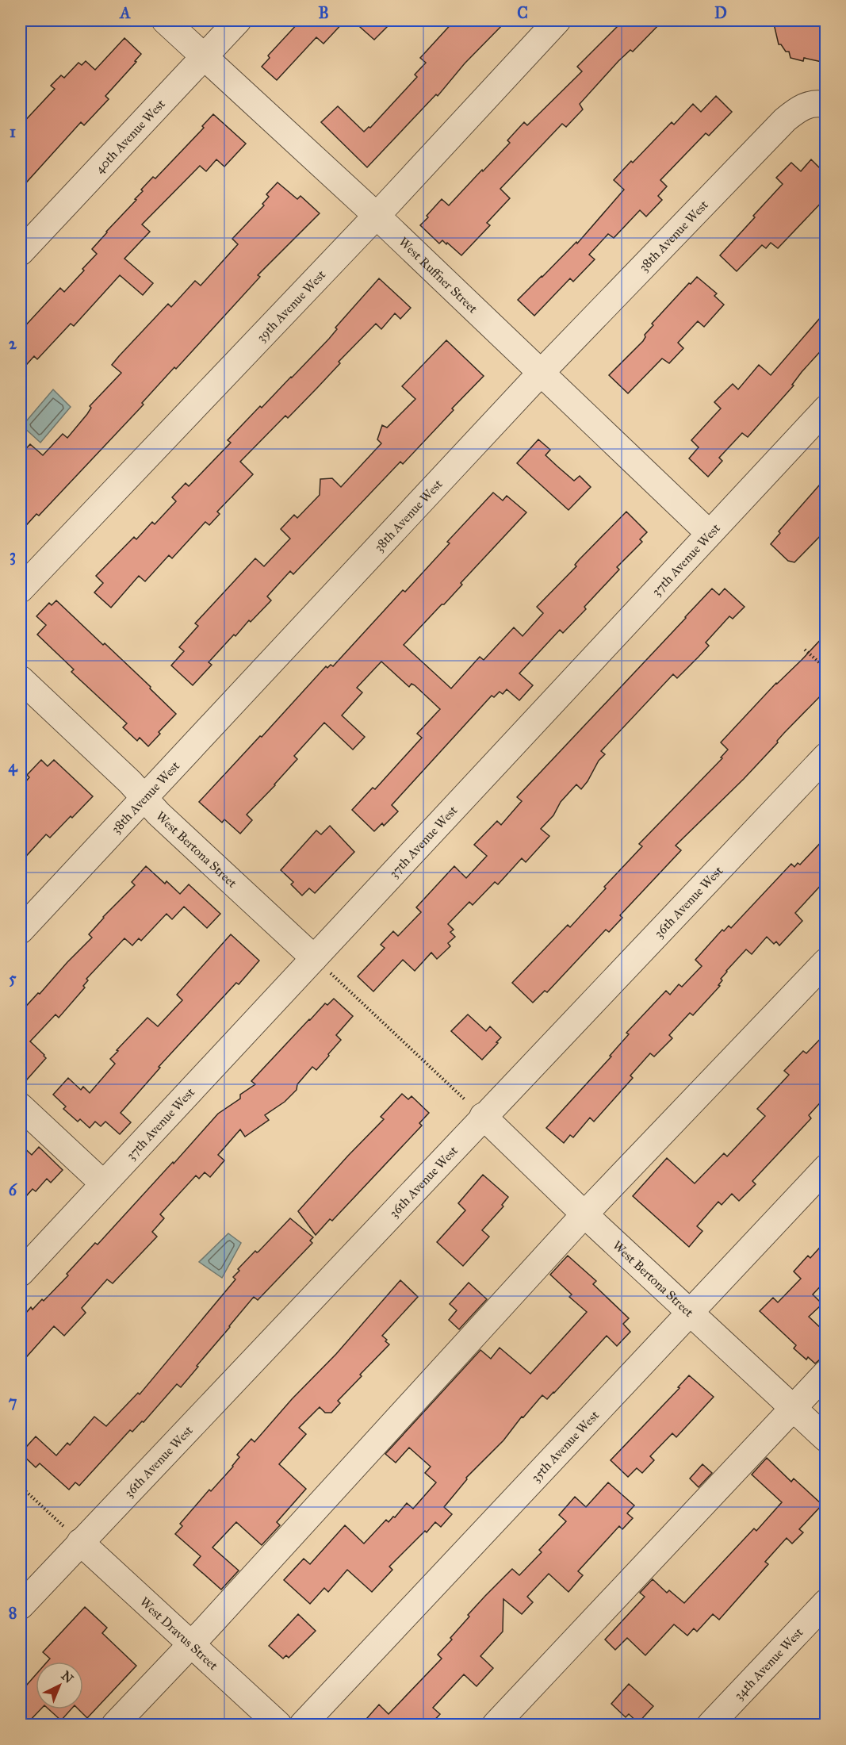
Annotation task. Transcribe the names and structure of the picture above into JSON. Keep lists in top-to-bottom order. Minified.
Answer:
{"streets":{"street":["40th Avenue West","38th Avenue West","West Ruffner Street","39th Avenue West","37th Avenue West","West Bertona Street","36th Avenue West","35th Avenue West","West Dravus Street","34th Avenue West"]},"crossings":[["40th Avenue West","West Ruffner Street"],["38th Avenue West","West Ruffner Street"],["38th Avenue West","West Bertona Street"],["West Ruffner Street","39th Avenue West"],["West Ruffner Street","37th Avenue West"],["37th Avenue West","West Bertona Street"],["West Bertona Street","36th Avenue West"],["West Bertona Street","35th Avenue West"],["36th Avenue West","West Dravus Street"]],"north":"top right","grid":{"columns":["A","B","C","D"],"rows":["1","2","3","4","5","6","7","8"]}}
